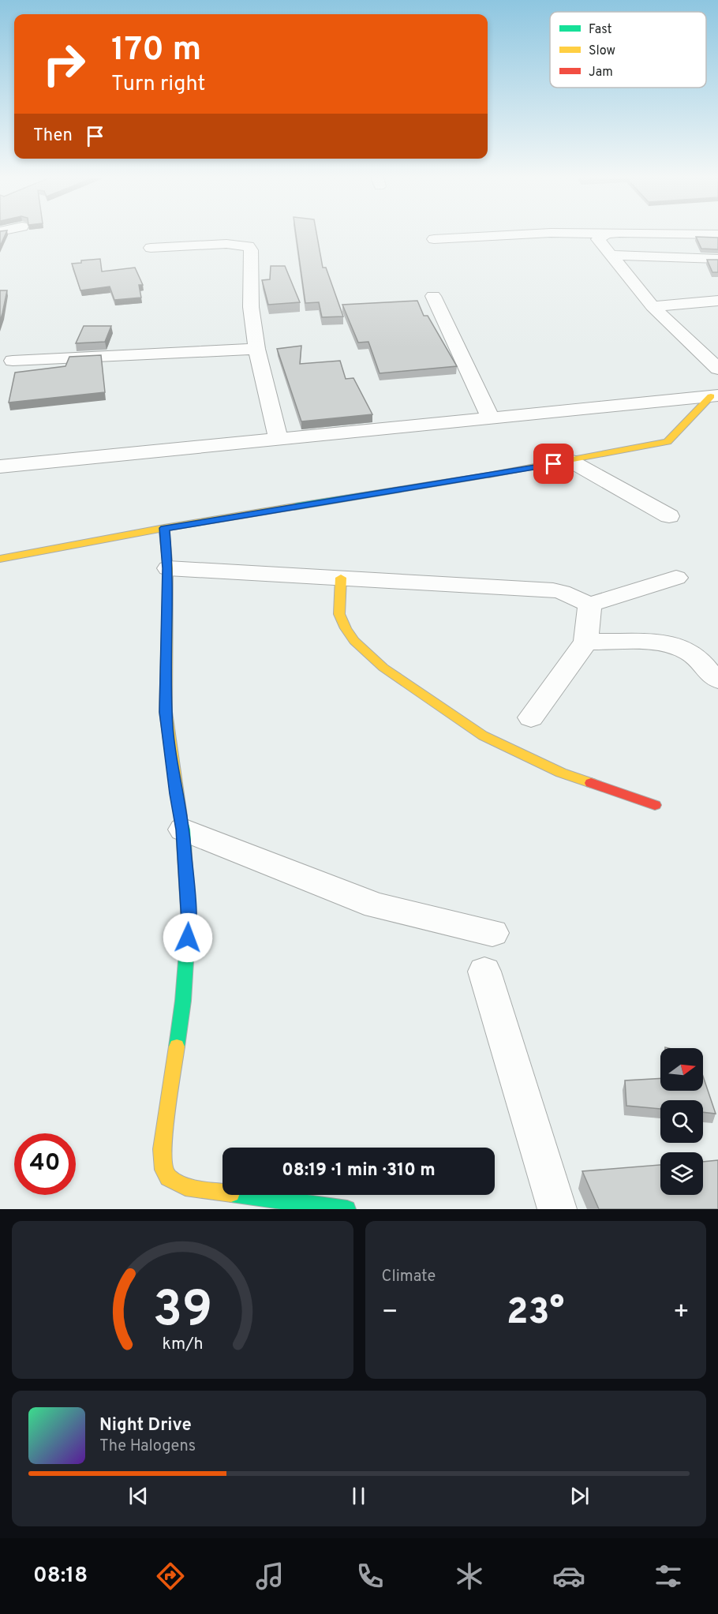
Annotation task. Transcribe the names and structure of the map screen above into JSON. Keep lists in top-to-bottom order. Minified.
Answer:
{"legend":["Fast","Slow","Jam"],"north":"right","page":{"turn":["170 m","Turn right"],"then":"Then","limit":"40","trip":"08:19 · 1 min · 310 m","tile":"Climate","heat":["−","23°","+"],"song":["Night Drive","The Halogens"],"tabs":"08:18","gauge":["39","km/h"]}}
